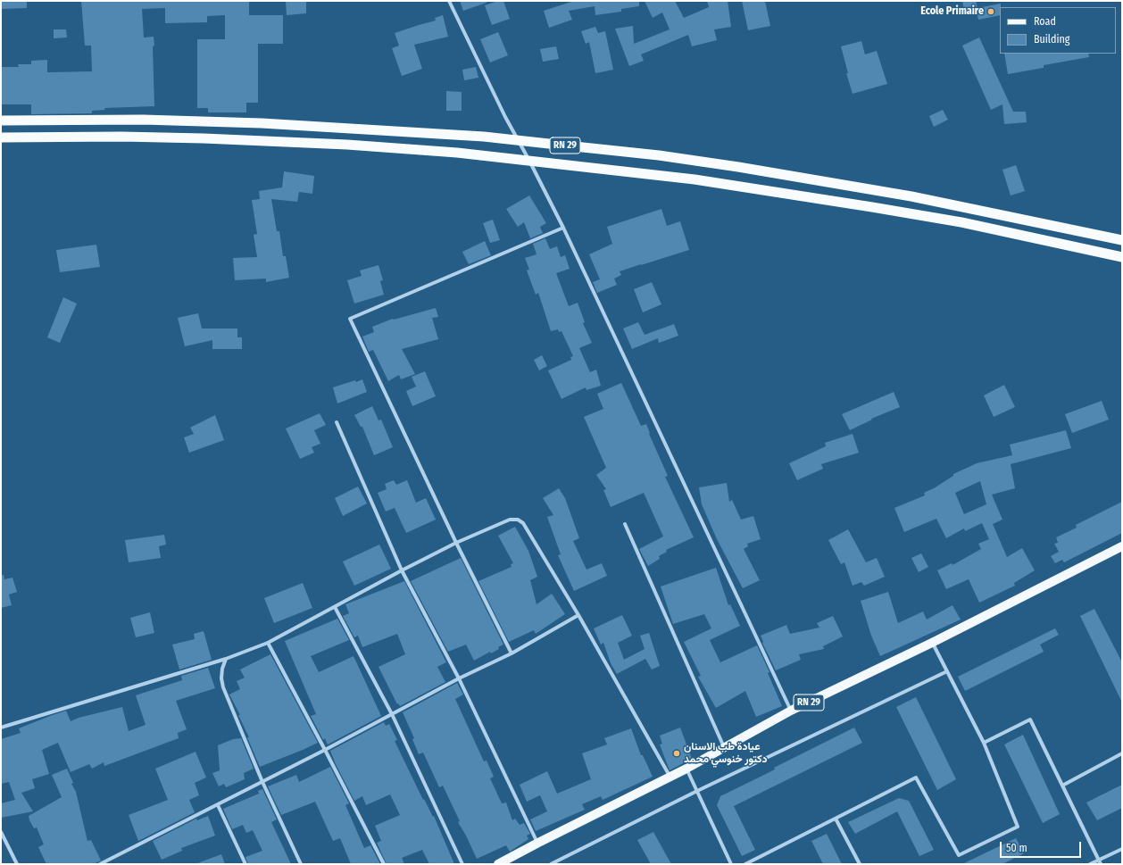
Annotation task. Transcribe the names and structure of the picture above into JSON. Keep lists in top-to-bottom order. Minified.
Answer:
{"streets":{"highway":["RN 29"]},"places":["Ecole Primaire","عيادة طب الاسنان دكتور خنوسي محمد"],"legend":["Road","Building"],"scale_bar":"50 m"}
